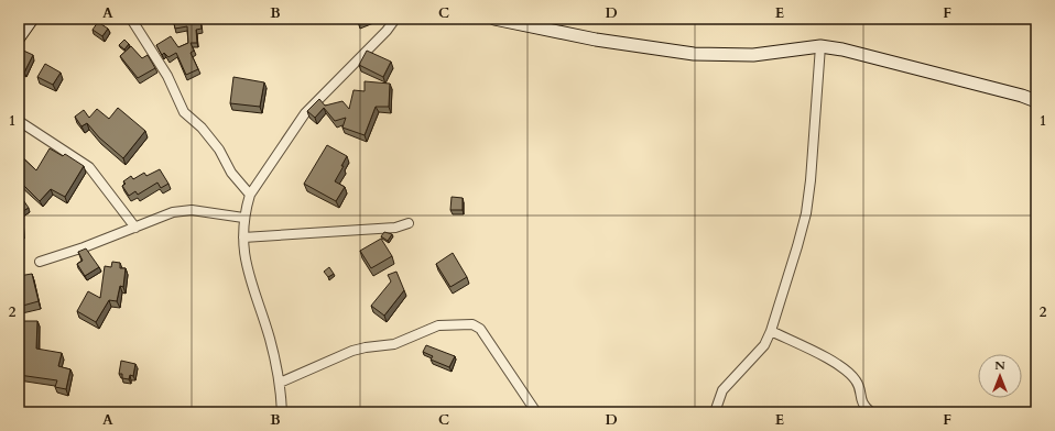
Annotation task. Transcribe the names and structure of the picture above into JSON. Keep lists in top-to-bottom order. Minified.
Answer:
{"north":"top","grid":{"columns":["A","B","C","D","E","F"],"rows":["1","2"]}}
